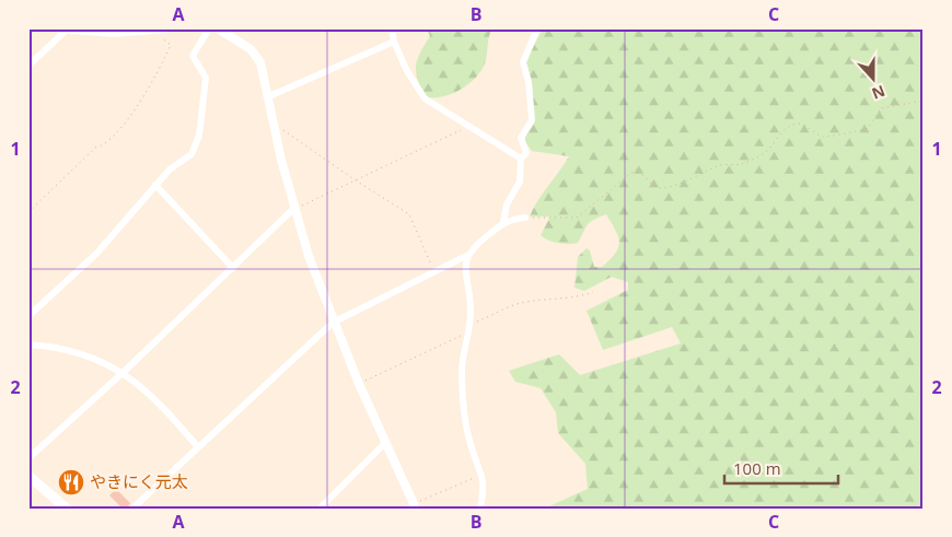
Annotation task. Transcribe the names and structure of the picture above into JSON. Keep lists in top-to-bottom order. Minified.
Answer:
{"places":{"restaurant":["やきにく元太"]},"scale_bar":"100 m","north":"bottom","grid":{"columns":["A","B","C"],"rows":["1","2"]}}
